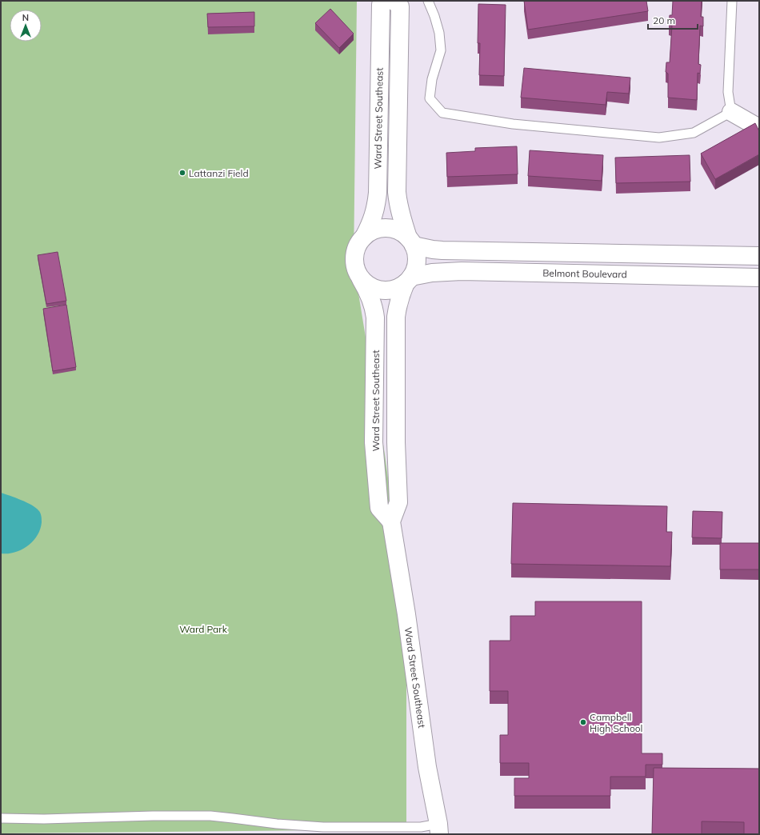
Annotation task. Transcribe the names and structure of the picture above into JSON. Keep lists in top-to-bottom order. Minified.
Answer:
{"streets":{"street":["Ward Street Southeast","Belmont Boulevard"]},"crossings":[["Ward Street Southeast","Belmont Boulevard"]],"parks":["Ward Park"],"places":["Lattanzi Field","Campbell High School"],"scale_bar":"20 m","north":"top"}
